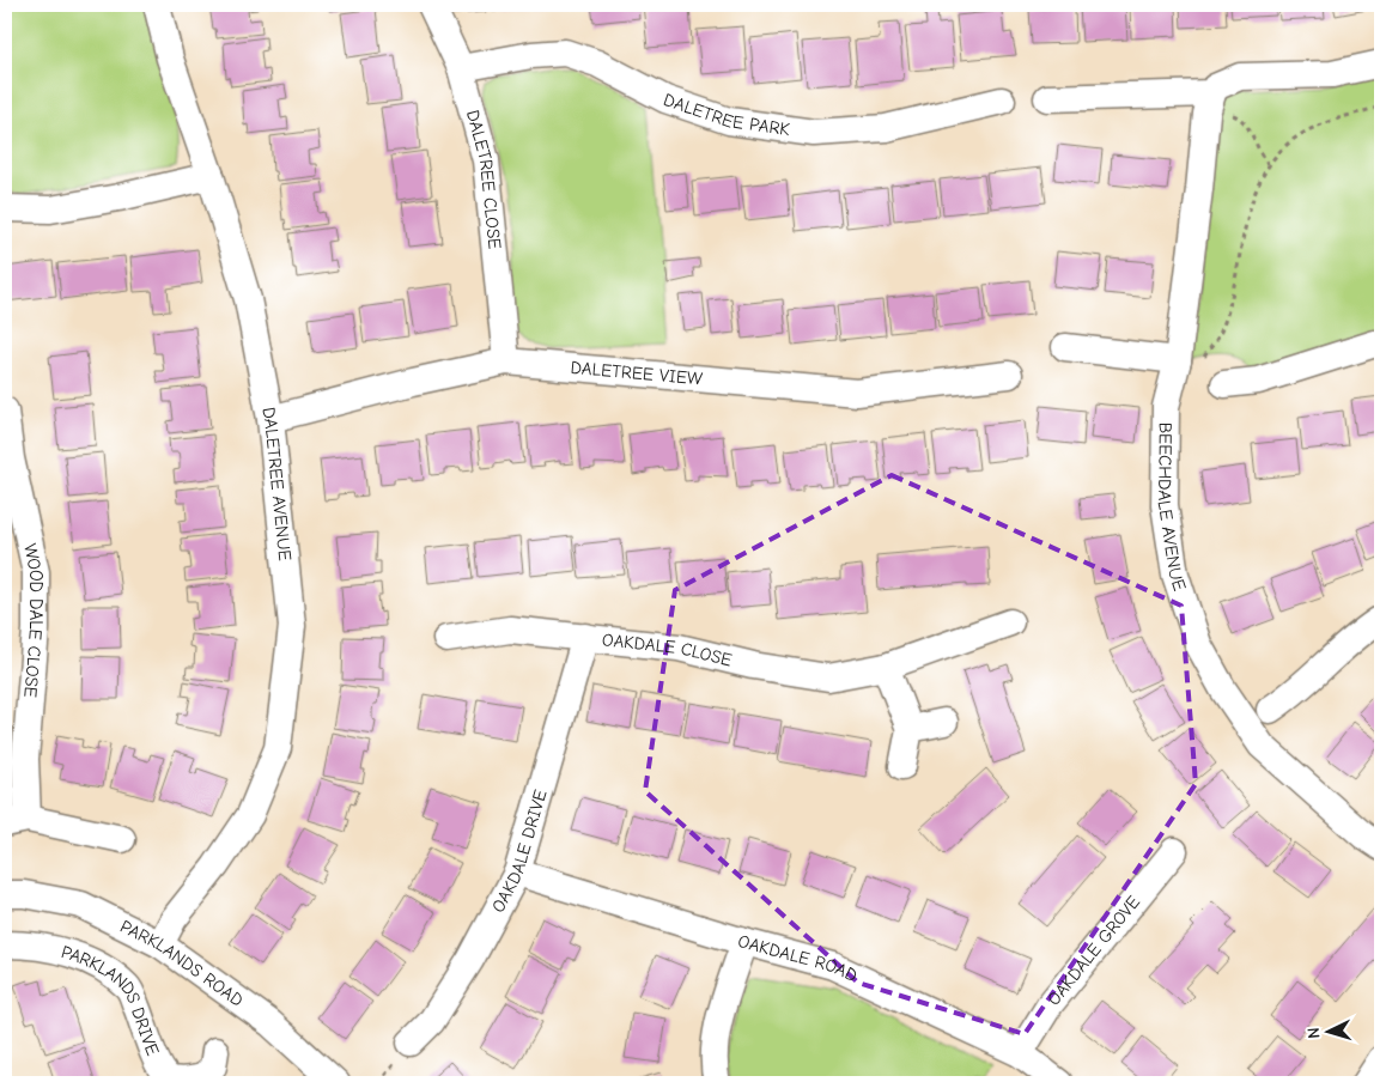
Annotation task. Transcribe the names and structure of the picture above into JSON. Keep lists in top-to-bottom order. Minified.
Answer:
{"streets":{"street":["DALETREE PARK","DALETREE CLOSE","DALETREE VIEW","DALETREE AVENUE","BEECHDALE AVENUE","WOOD DALE CLOSE","OAKDALE CLOSE","OAKDALE DRIVE","OAKDALE GROVE","OAKDALE ROAD","PARKLANDS ROAD","PARKLANDS DRIVE"]},"crossings":[["DALETREE PARK","DALETREE CLOSE"],["DALETREE CLOSE","DALETREE VIEW"],["DALETREE VIEW","DALETREE AVENUE"],["DALETREE AVENUE","PARKLANDS ROAD"],["OAKDALE CLOSE","OAKDALE DRIVE"],["OAKDALE DRIVE","OAKDALE ROAD"],["OAKDALE GROVE","OAKDALE ROAD"]],"north":"left"}
